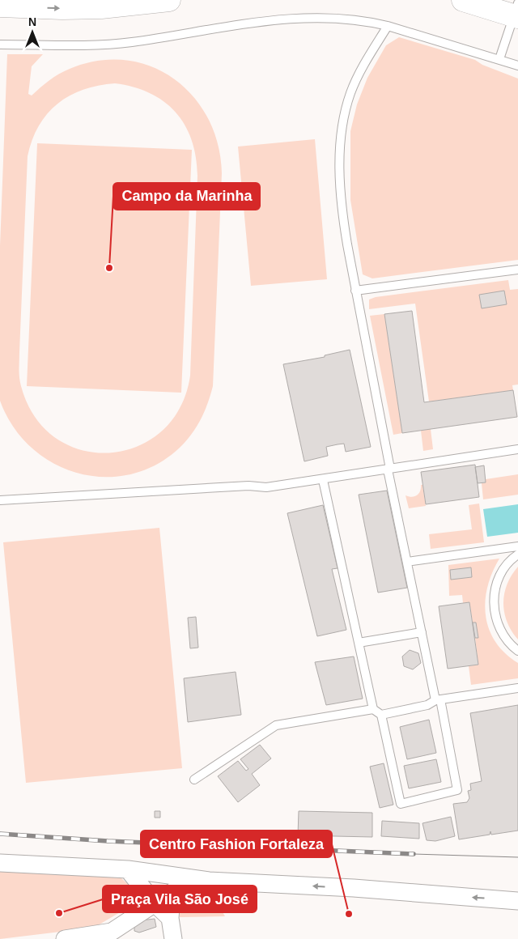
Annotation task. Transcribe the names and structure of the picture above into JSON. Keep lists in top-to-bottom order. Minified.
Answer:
{"places":["Campo da Marinha","Praça Vila São José","Centro Fashion Fortaleza"],"north":"top"}
